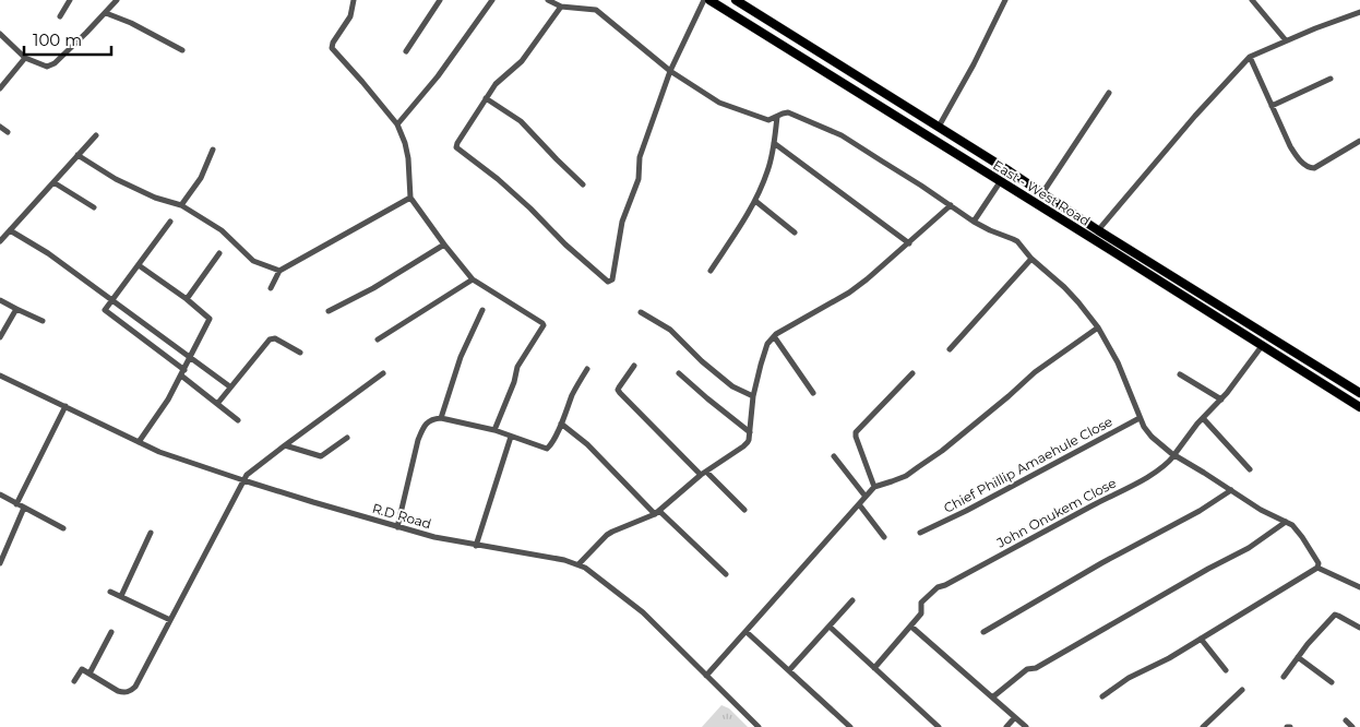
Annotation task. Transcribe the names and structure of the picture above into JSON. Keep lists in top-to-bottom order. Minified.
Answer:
{"streets":{"main road":["East - West Road"],"street":["Chief Phillip Amaehule Close","John Onukem Close","R.D Road"]},"crossings":[["East - West Road","John Onukem Close"]],"scale_bar":"100 m"}
